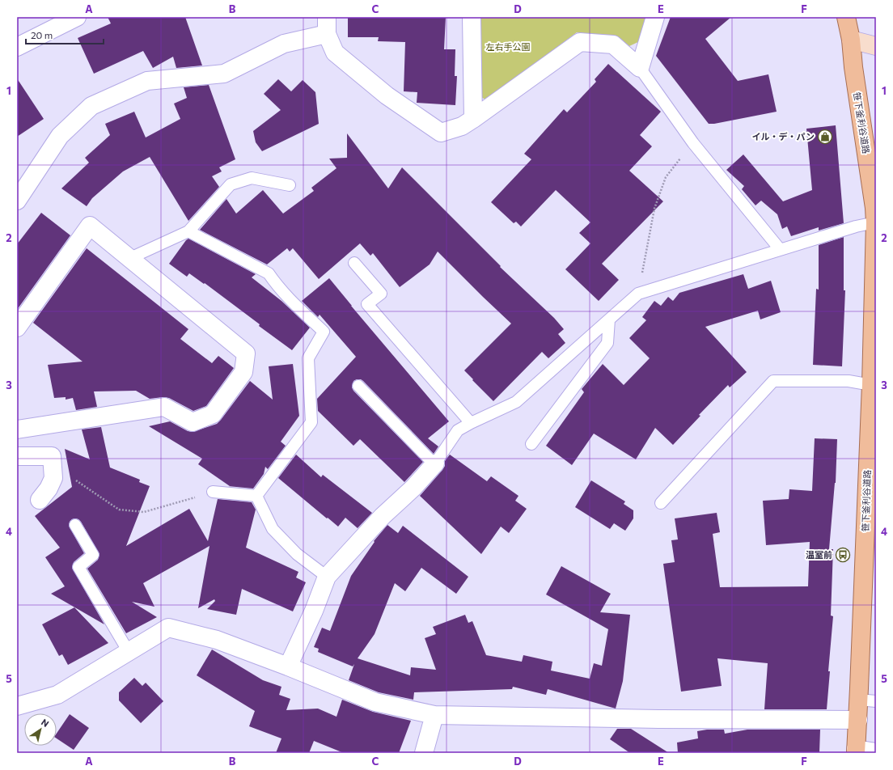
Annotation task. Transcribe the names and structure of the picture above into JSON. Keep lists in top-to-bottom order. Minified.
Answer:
{"streets":{"main road":["笹下釜利谷道路"]},"parks":["左右手公園"],"places":{"shop":["イル・デ・パン"],"bus stop":["温室前"]},"scale_bar":"20 m","north":"top right","grid":{"columns":["A","B","C","D","E","F"],"rows":["1","2","3","4","5"]}}
